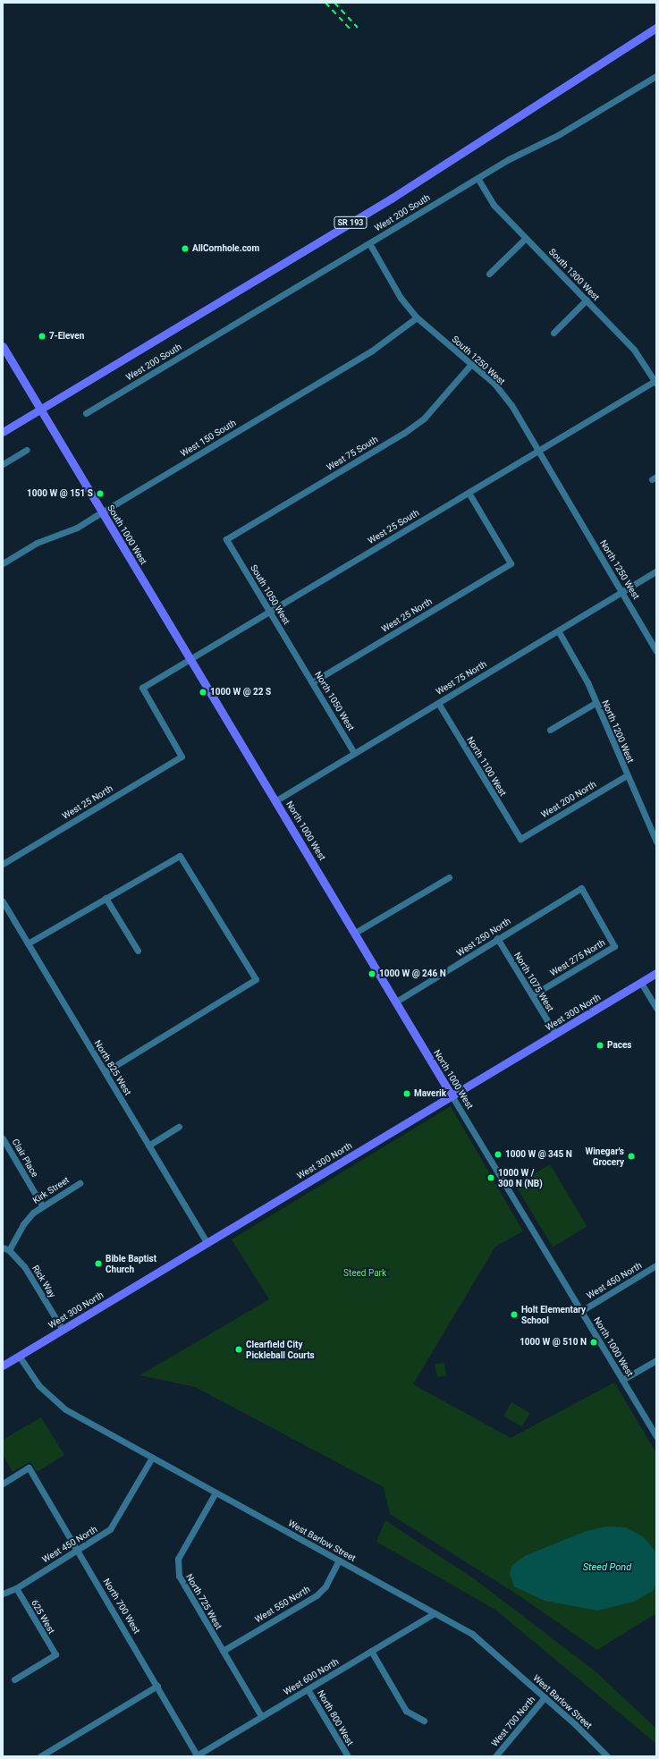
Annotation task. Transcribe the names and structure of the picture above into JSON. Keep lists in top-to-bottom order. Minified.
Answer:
{"streets":{"main road":["SR 193","South 1000 West","North 1000 West","West 300 North"],"street":["West 200 South","South 1300 West","South 1250 West","West 150 South","West 75 South","West 25 South","North 1250 West","South 1050 West","West 25 North","West 75 North","North 1050 West","North 1200 West","North 1100 West","West 200 North","West 250 North","West 275 North","North 1075 West","North 825 West","Clair Place","Kirk Street","West 450 North","Rick Way","West Barlow Street","North 725 West","West 550 North","North 700 West","625 West","West 600 North","North 800 West","West 700 North"]},"crossings":[["West 200 South","South 1300 West"],["West 200 South","South 1250 West"],["SR 193","South 1000 West"],["South 1300 West","West 25 South"],["South 1250 West","West 150 South"],["South 1250 West","West 75 South"],["South 1250 West","West 25 South"],["South 1250 West","North 1250 West"],["West 150 South","South 1000 West"],["West 75 South","South 1050 West"],["West 25 South","South 1000 West"],["West 25 South","South 1050 West"],["West 25 South","West 25 North"],["South 1000 West","North 1000 West"],["North 1250 West","West 75 North"],["South 1050 West","North 1050 West"],["West 25 North","North 1050 West"],["West 75 North","North 1050 West"],["West 75 North","North 1200 West"],["West 75 North","North 1100 West"],["West 75 North","North 1000 West"],["North 1200 West","West 200 North"],["North 1100 West","West 200 North"],["North 1000 West","West 250 North"],["North 1000 West","West 300 North"],["North 1000 West","West 450 North"],["West 250 North","West 275 North"],["West 250 North","North 1075 West"],["West 275 North","North 1075 West"],["North 1075 West","West 300 North"],["West 300 North","North 825 West"],["West 300 North","Rick Way"],["West 300 North","West Barlow Street"],["Clair Place","Kirk Street"],["Kirk Street","Rick Way"],["West 450 North","West Barlow Street"],["West 450 North","North 700 West"],["West 450 North","625 West"],["West Barlow Street","North 725 West"],["West Barlow Street","West 550 North"],["West Barlow Street","West 600 North"],["West Barlow Street","West 700 North"],["North 725 West","West 550 North"],["North 725 West","West 600 North"],["North 700 West","West 600 North"],["West 600 North","North 800 West"]],"water":["Steed Pond"],"parks":["Steed Park"],"places":["AllCornhole.com","7-Eleven","1000 W @ 151 S","1000 W @ 22 S","1000 W @ 246 N","Paces","Maverik","1000 W @ 345 N","Winegar's Grocery","1000 W / 300 N (NB)","Bible Baptist Church","Holt Elementary School","1000 W @ 510 N","Clearfield City Pickleball Courts"]}
